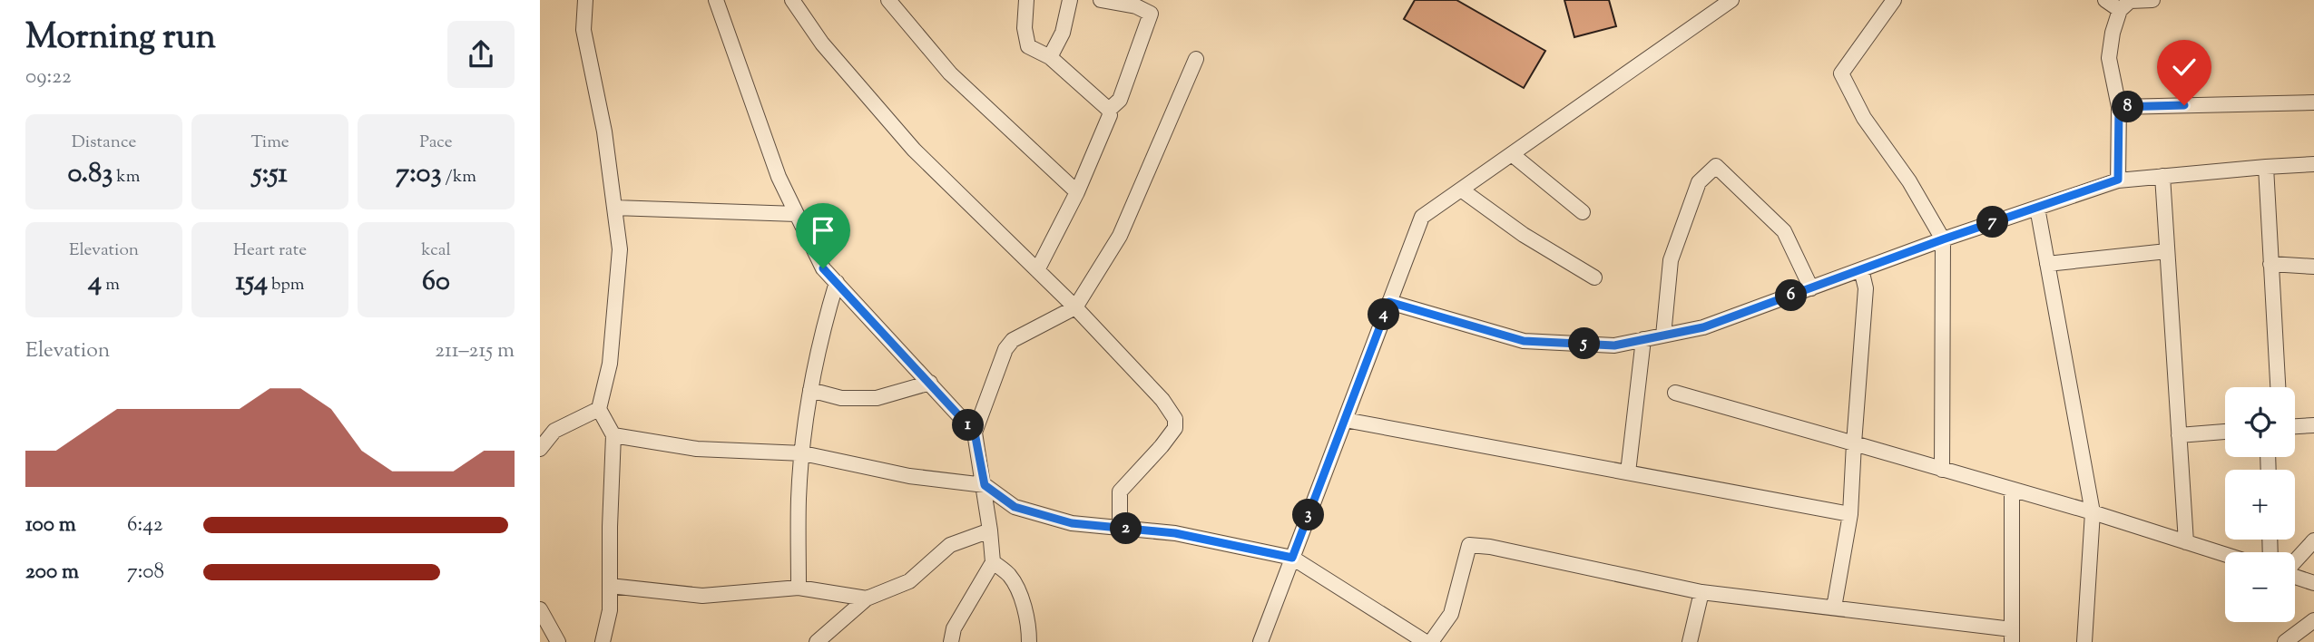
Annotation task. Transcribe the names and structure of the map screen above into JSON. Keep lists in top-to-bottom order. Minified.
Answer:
{"page":{"heading":["Morning run","09:22"],"pins":["8","7","6","4","5","1","3","2"],"stats":[["Distance","0.83 km"],["Time","5:51"],["Pace","7:03 /km"],["Elevation","4 m"],["Heart rate","154 bpm"],["kcal","60"]],"chart":["Elevation","211–215 m"],"map_buttons":["+","−"],"list":[{"name":"100 m","note":"6:42"},{"name":"200 m","note":"7:08"}]}}
